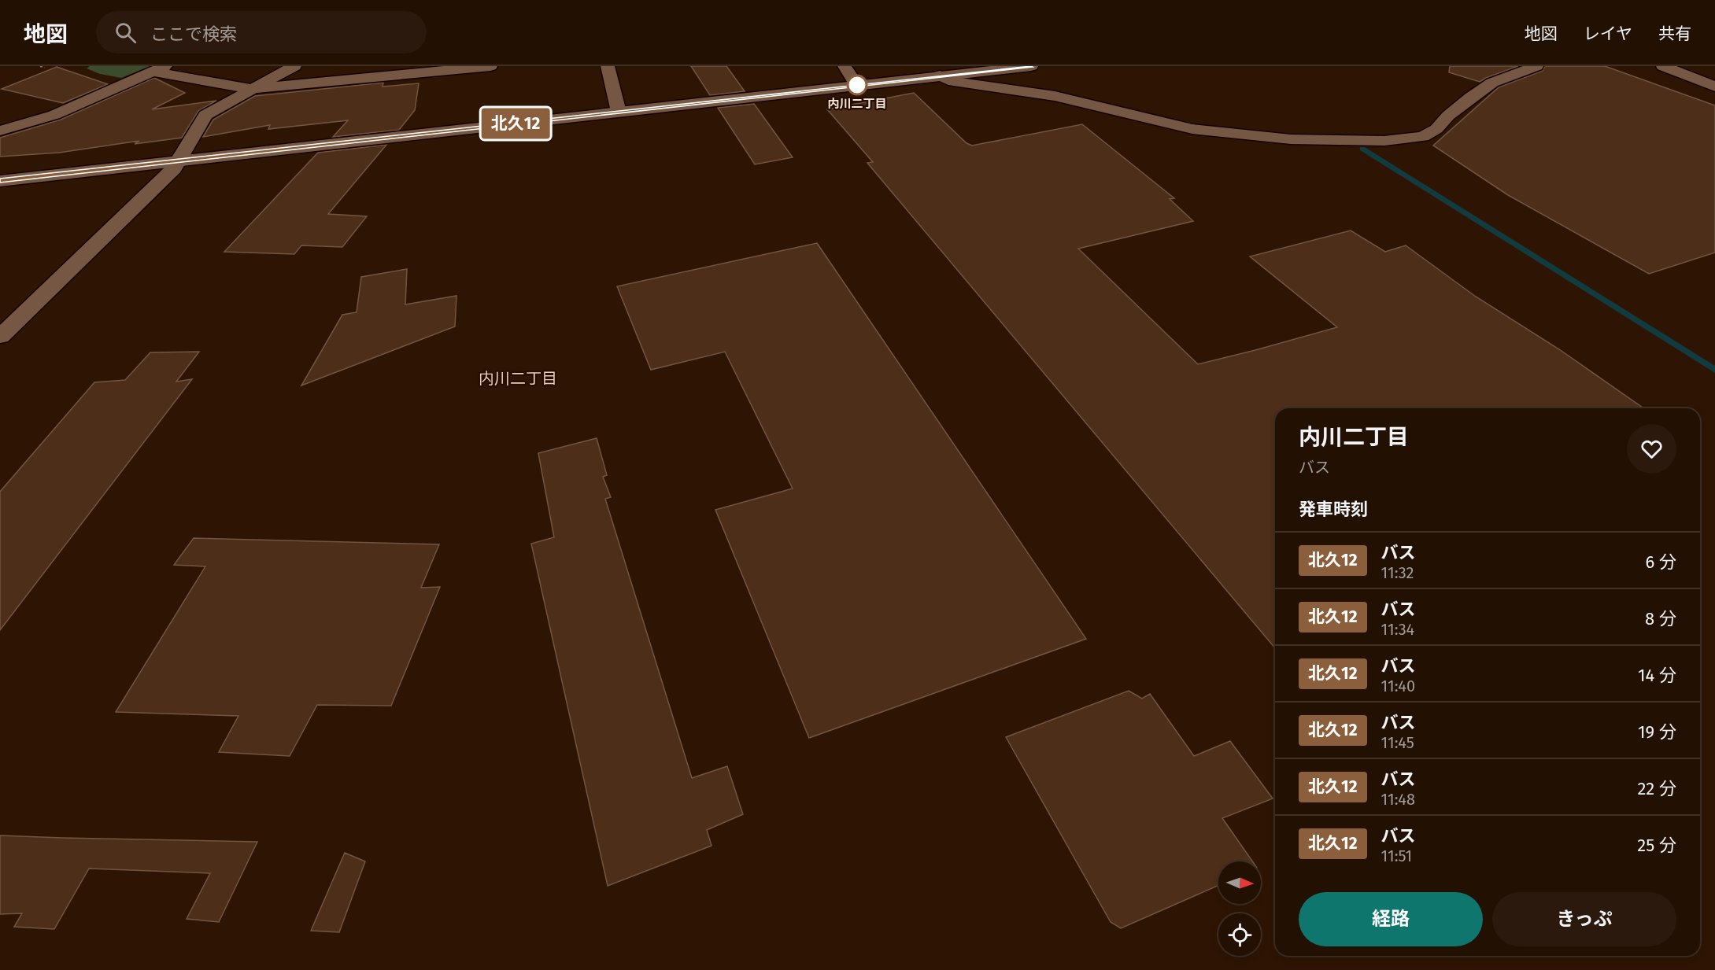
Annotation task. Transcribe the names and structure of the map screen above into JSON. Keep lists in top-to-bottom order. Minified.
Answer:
{"districts":["内川二丁目"],"places":["内川二丁目"],"lines":["bus line 北久12"],"north":"right","page":{"header":"地図","search":"ここで検索","nav":["地図","レイヤ","共有"],"on_map":"北久12","heading":[["内川二丁目","バス"],"発車時刻"],"list":[{"mark":"北久12","name":"バス","note":"11:32","value":"6 分"},{"mark":"北久12","name":"バス","note":"11:34","value":"8 分"},{"mark":"北久12","name":"バス","note":"11:40","value":"14 分"},{"mark":"北久12","name":"バス","note":"11:45","value":"19 分"},{"mark":"北久12","name":"バス","note":"11:48","value":"22 分"},{"mark":"北久12","name":"バス","note":"11:51","value":"25 分"}],"buttons":["経路","きっぷ"]}}
